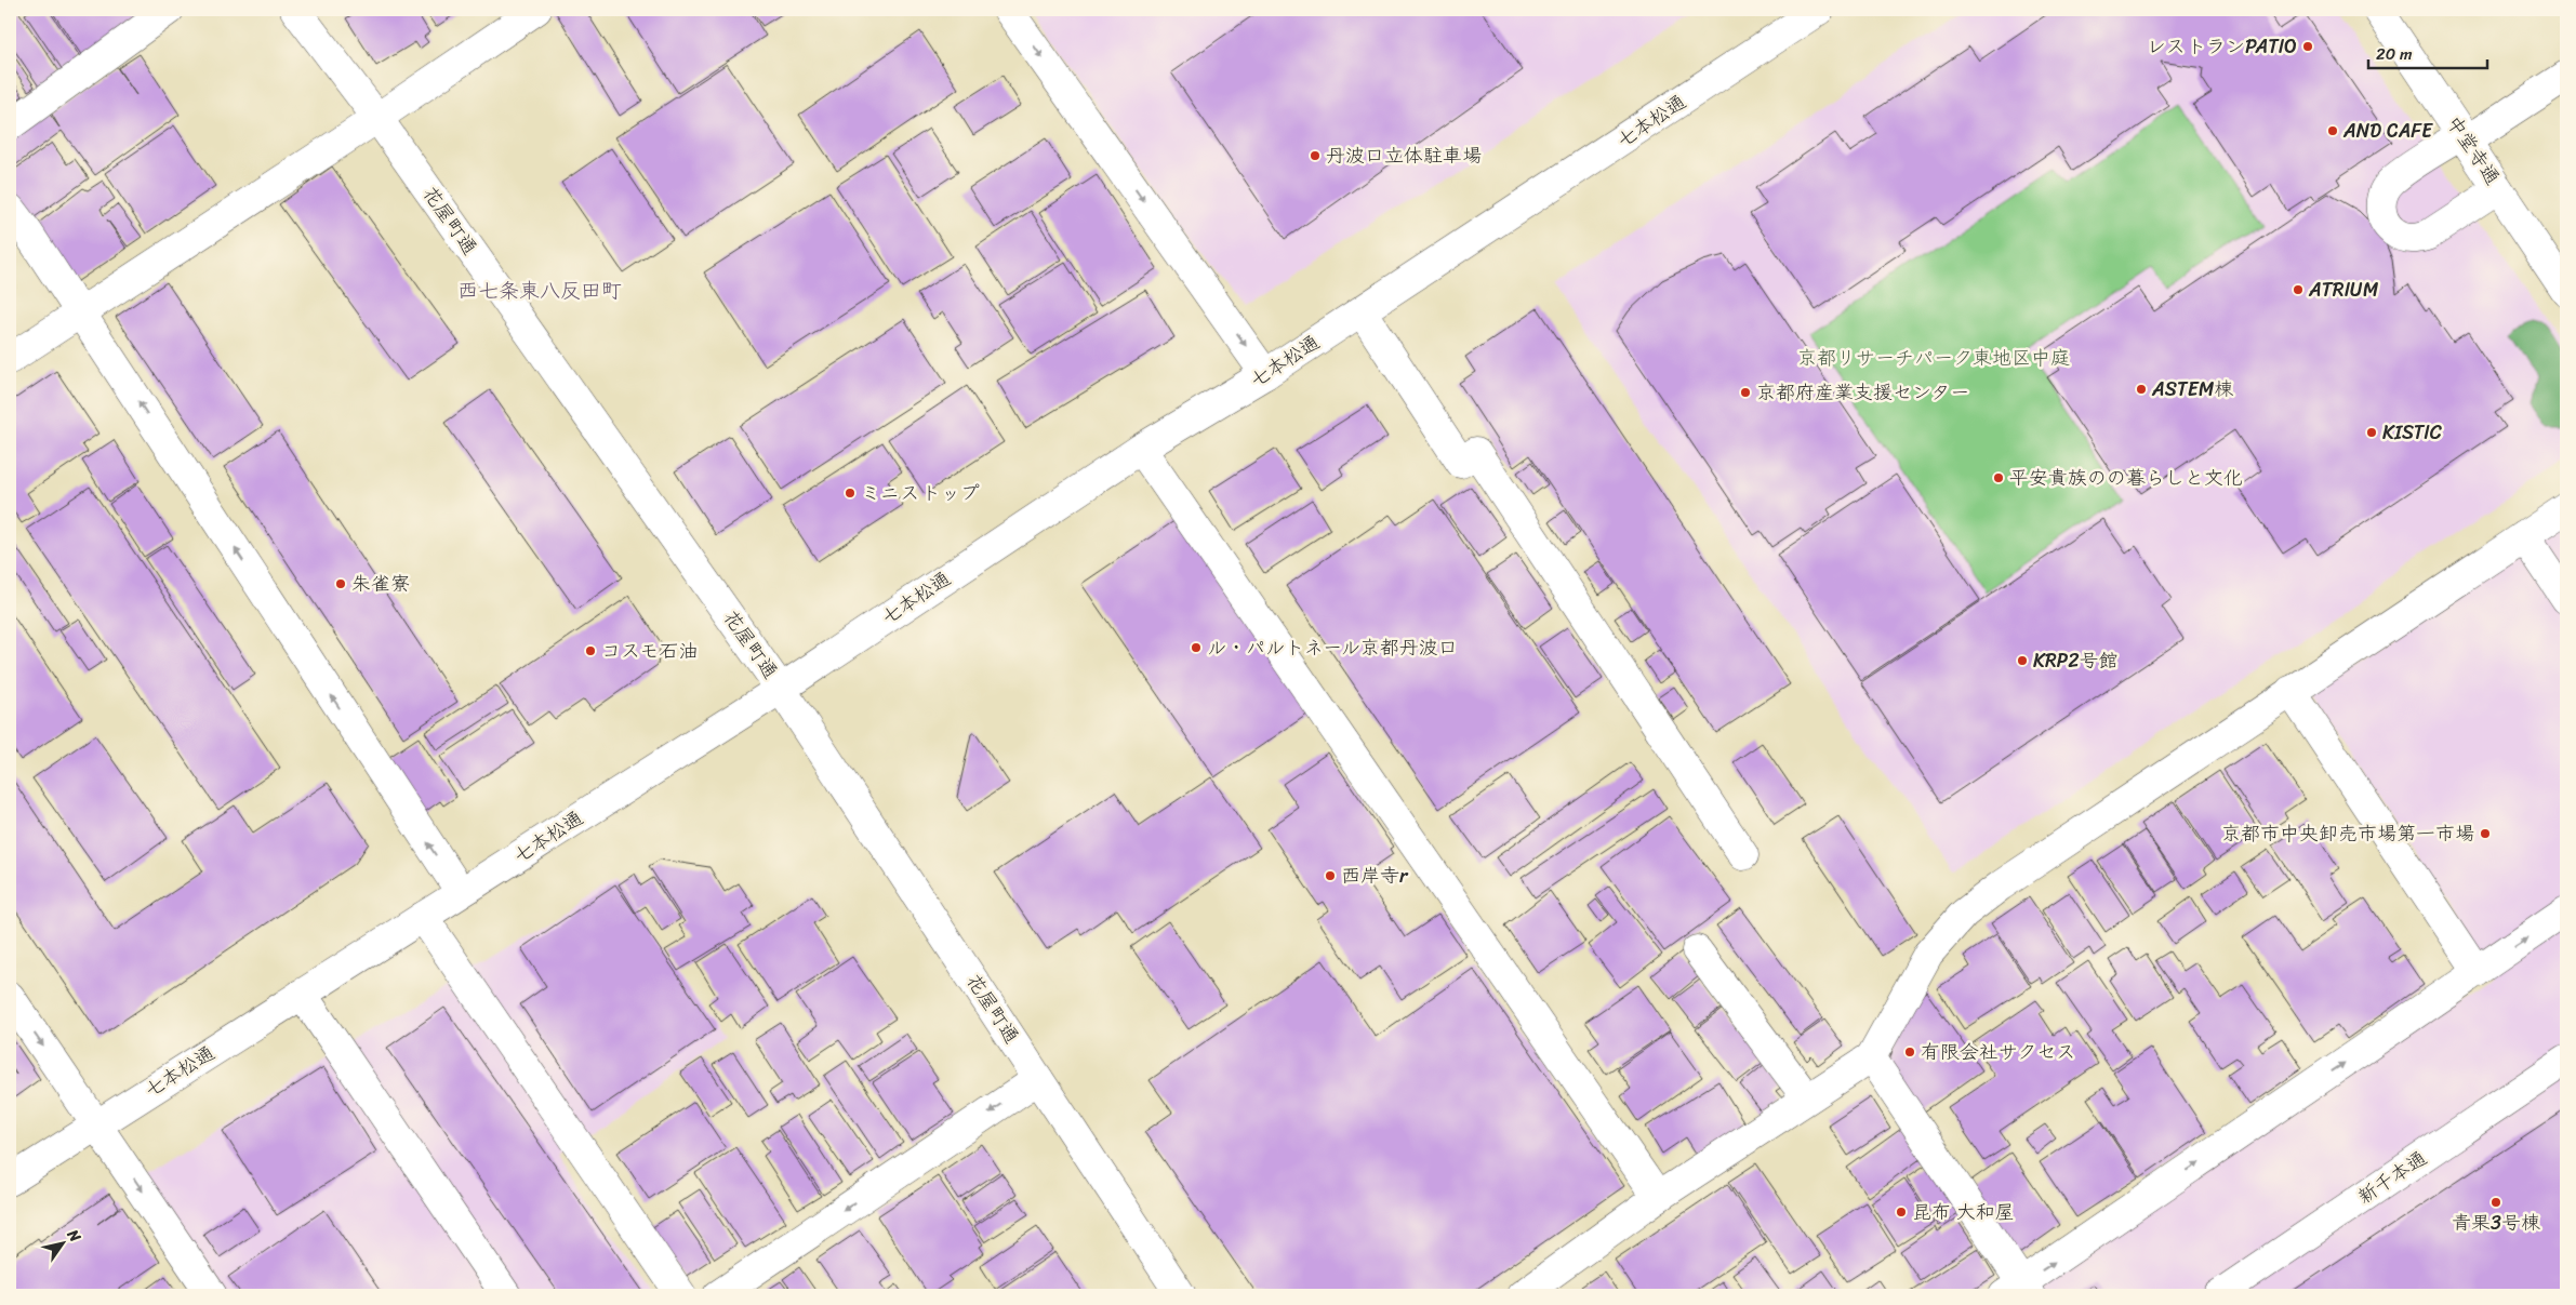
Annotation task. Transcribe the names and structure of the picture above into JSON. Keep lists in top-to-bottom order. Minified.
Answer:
{"streets":{"street":["七本松通","中堂寺通","花屋町通","新千本通"]},"crossings":[["七本松通","花屋町通"]],"districts":["西七条東八反田町"],"parks":["京都リサーチパーク東地区中庭"],"places":["レストランPATIO","AND CAFE","丹波口立体駐車場","ATRIUM","ASTEM棟","京都府産業支援センター","KISTIC","平安貴族のの暮らしと文化","ミニストップ","朱雀寮","ル・パルトネール京都丹波口","コスモ石油","KRP2号館","京都市中央卸売市場第一市場","西岸寺r","有限会社サクセス","青果3号棟","昆布 大和屋"],"scale_bar":"20 m","north":"top right"}
